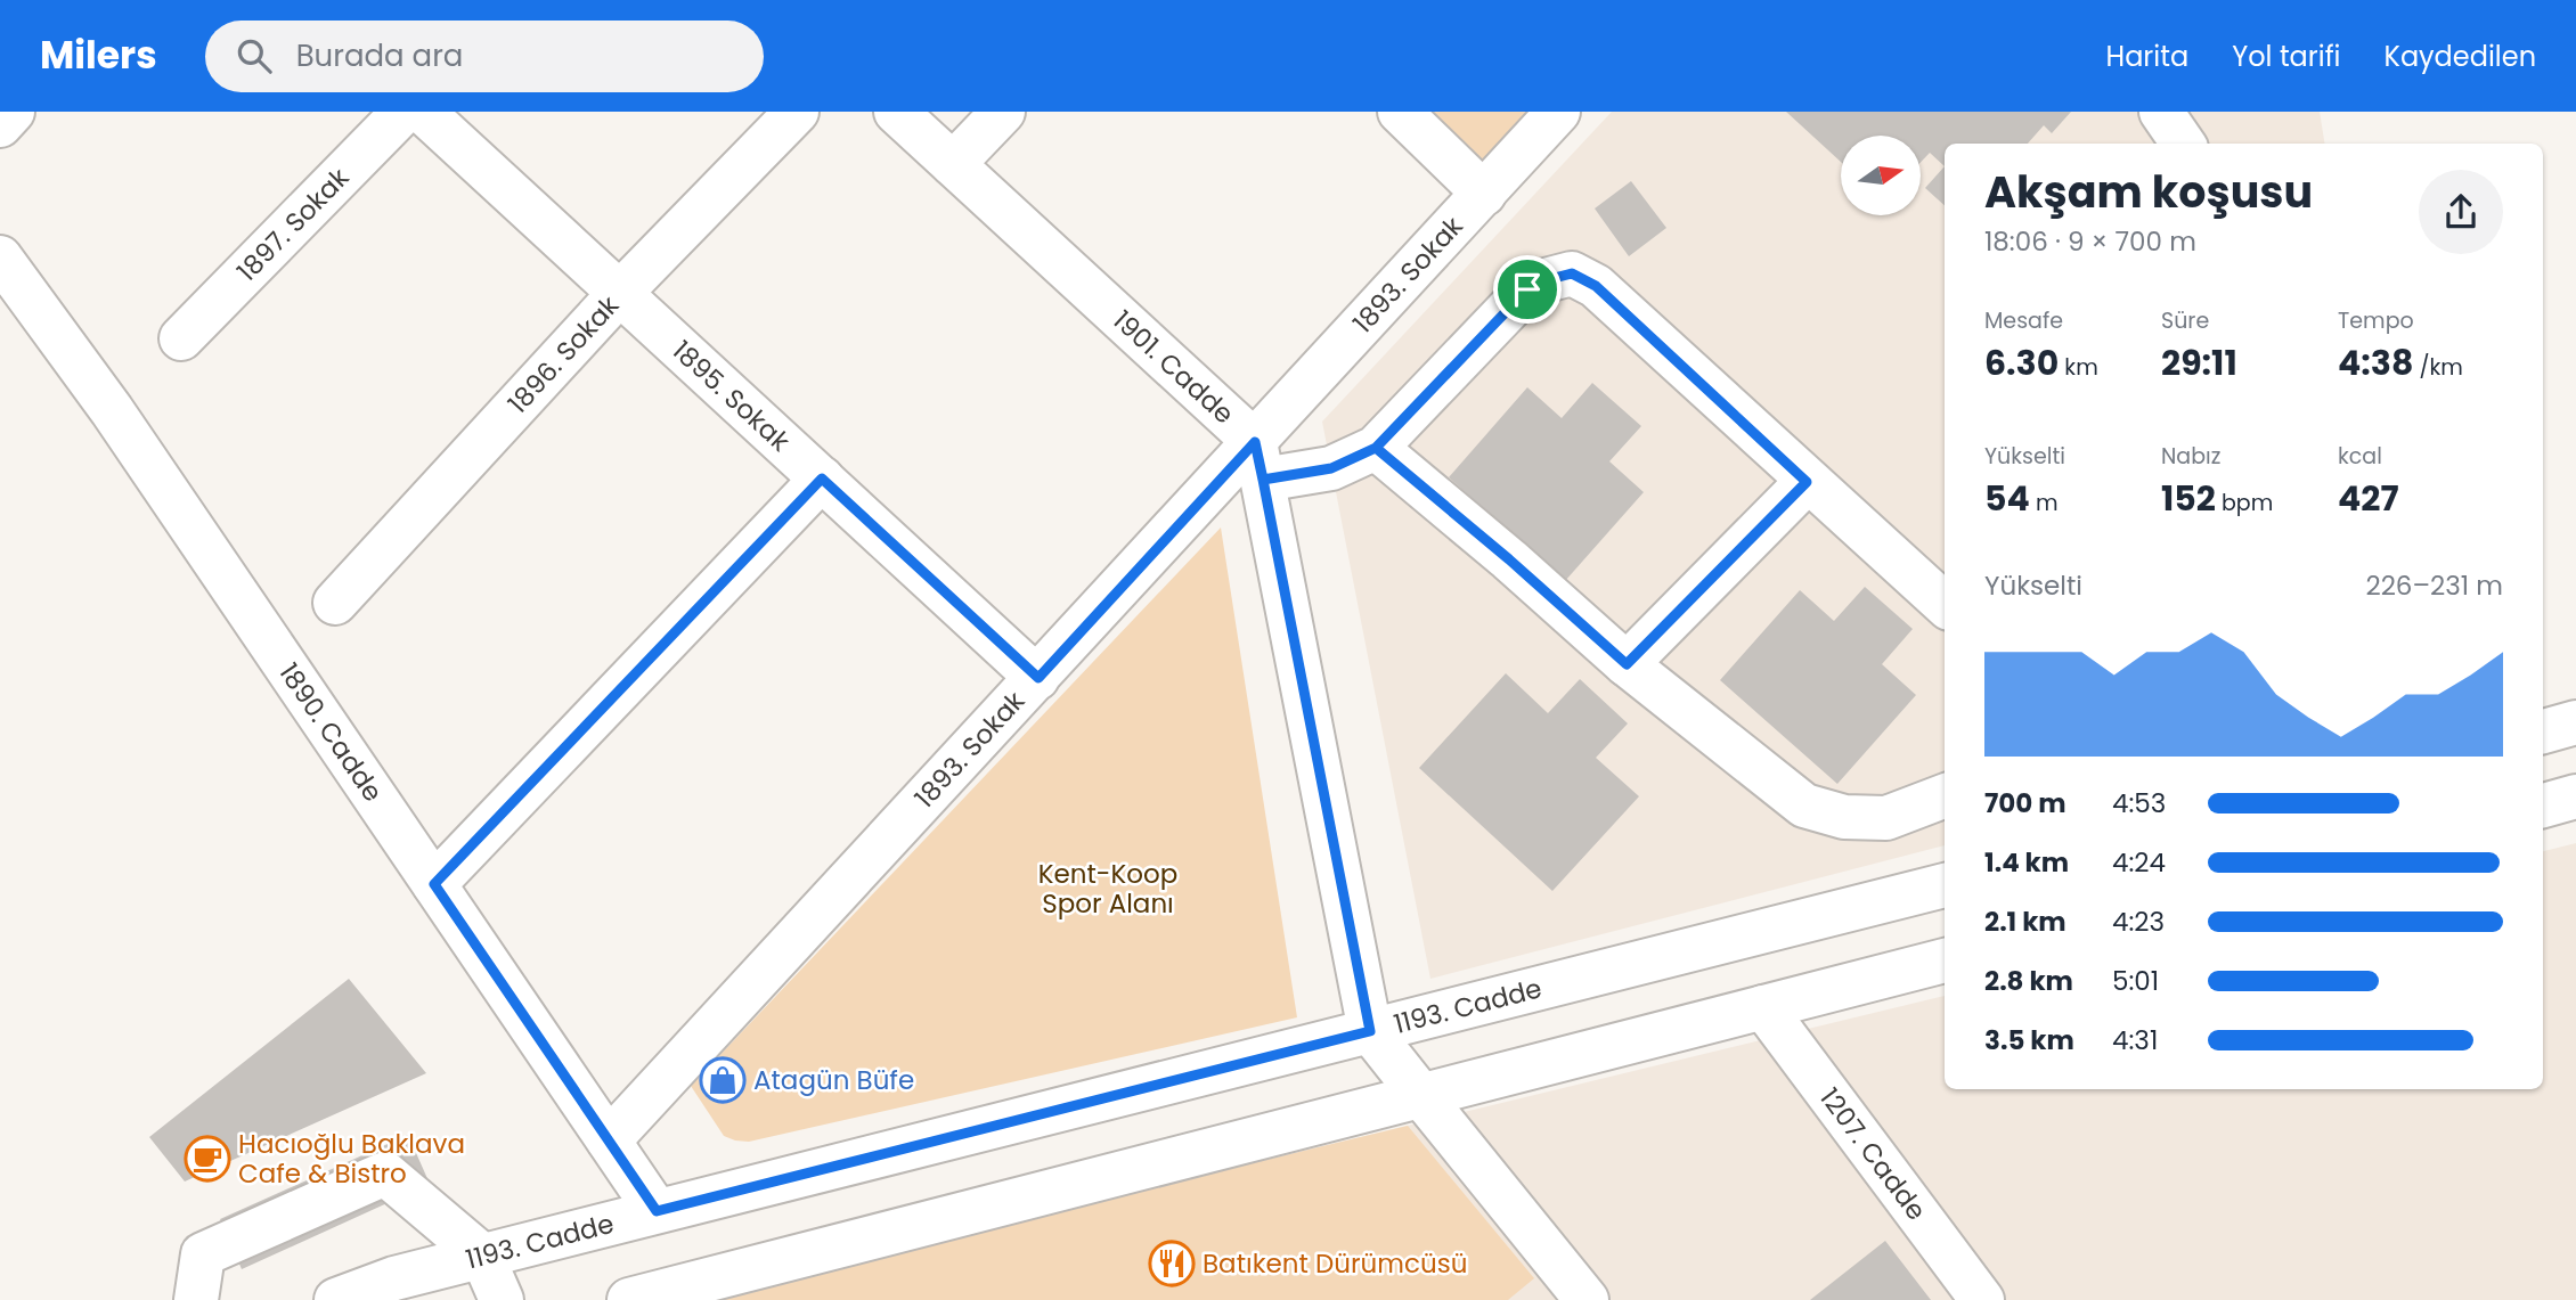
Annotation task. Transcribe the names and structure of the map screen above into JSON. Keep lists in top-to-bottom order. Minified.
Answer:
{"streets":{"street":["1897. Sokak","1893. Sokak","1896. Sokak","1901. Cadde","1895. Sokak","1890. Cadde","1193. Cadde","1207. Cadde"]},"crossings":[["1893. Sokak","1901. Cadde"],["1893. Sokak","1895. Sokak"],["1893. Sokak","1890. Cadde"],["1896. Sokak","1895. Sokak"],["1890. Cadde","1193. Cadde"]],"parks":["Kent-Koop Spor Alanı"],"places":{"shop":["Atagün Büfe"],"cafe":["Hacıoğlu Baklava Cafe & Bistro"],"restaurant":["Batıkent Dürümcüsü"]},"north":"right","page":{"header":"Milers","search":"Burada ara","nav":["Harita","Yol tarifi","Kaydedilen"],"heading":["Akşam koşusu","18:06 · 9 × 700 m"],"stats":[["Mesafe","6.30 km"],["Süre","29:11"],["Tempo","4:38 /km"],["Yükselti","54 m"],["Nabız","152 bpm"],["kcal","427"]],"chart":["Yükselti","226–231 m"],"list":[{"name":"700 m","note":"4:53"},{"name":"1.4 km","note":"4:24"},{"name":"2.1 km","note":"4:23"},{"name":"2.8 km","note":"5:01"},{"name":"3.5 km","note":"4:31"}]}}
